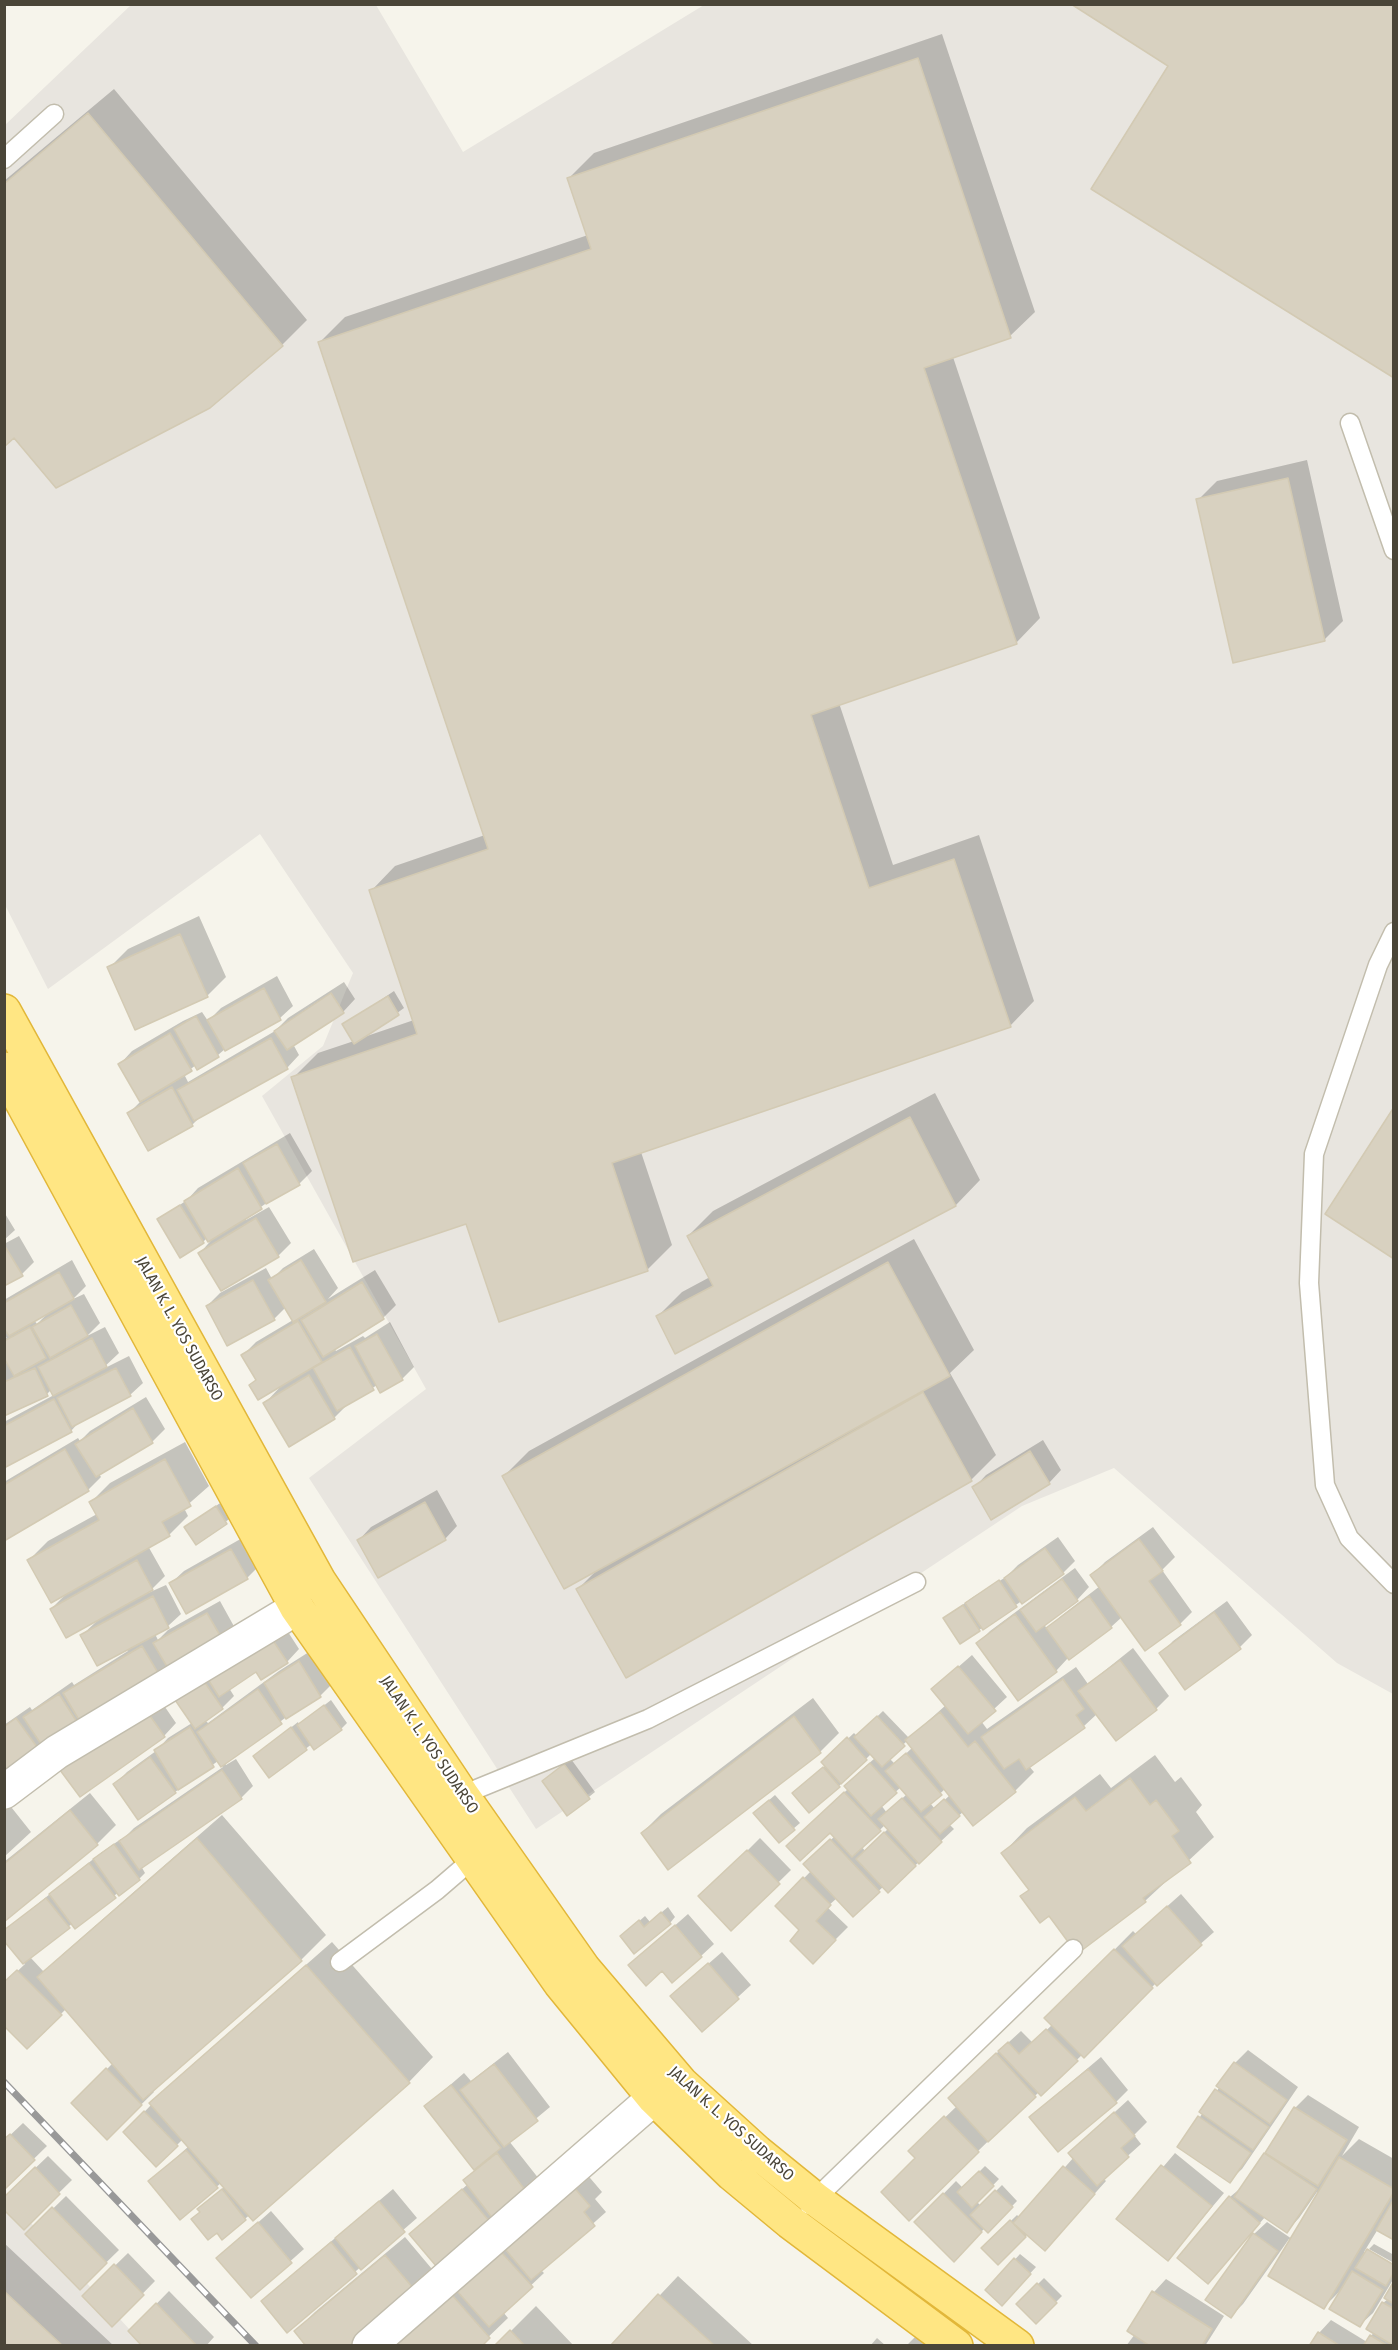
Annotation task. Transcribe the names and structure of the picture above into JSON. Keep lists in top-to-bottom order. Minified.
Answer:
{"streets":{"highway":["JALAN K. L. YOS SUDARSO"]}}
